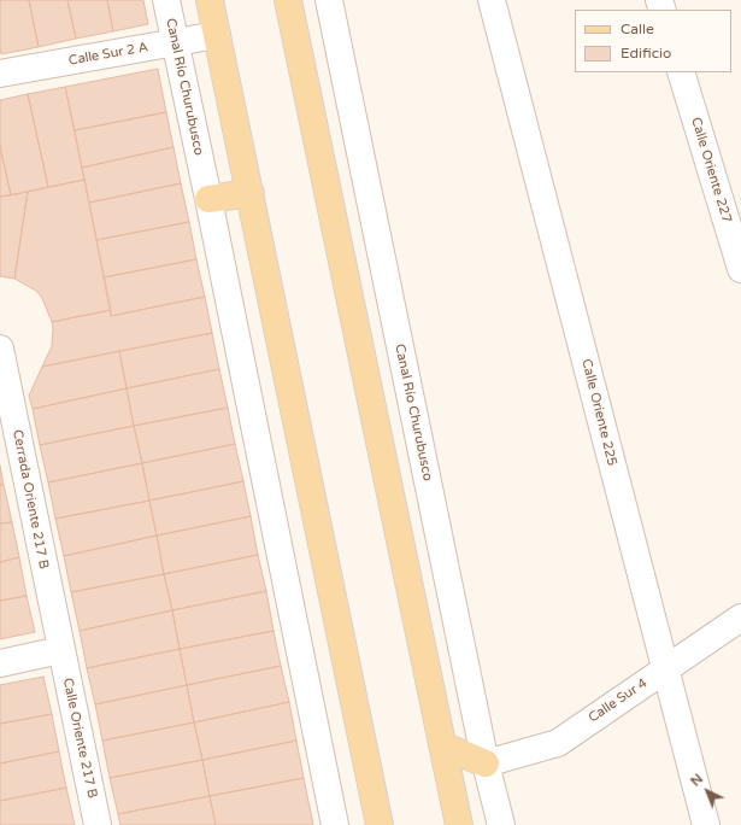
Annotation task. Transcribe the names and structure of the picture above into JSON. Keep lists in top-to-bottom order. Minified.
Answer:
{"streets":{"street":["Calle Sur 2 A","Canal Río Churubusco","Calle Oriente 227","Calle Oriente 225","Cerrada Oriente 217 B","Calle Sur 4","Calle Oriente 217 B"]},"crossings":[["Calle Sur 2 A","Canal Río Churubusco"],["Canal Río Churubusco","Calle Sur 4"],["Calle Oriente 225","Calle Sur 4"],["Cerrada Oriente 217 B","Calle Oriente 217 B"]],"legend":["Calle","Edificio"],"north":"top left"}
